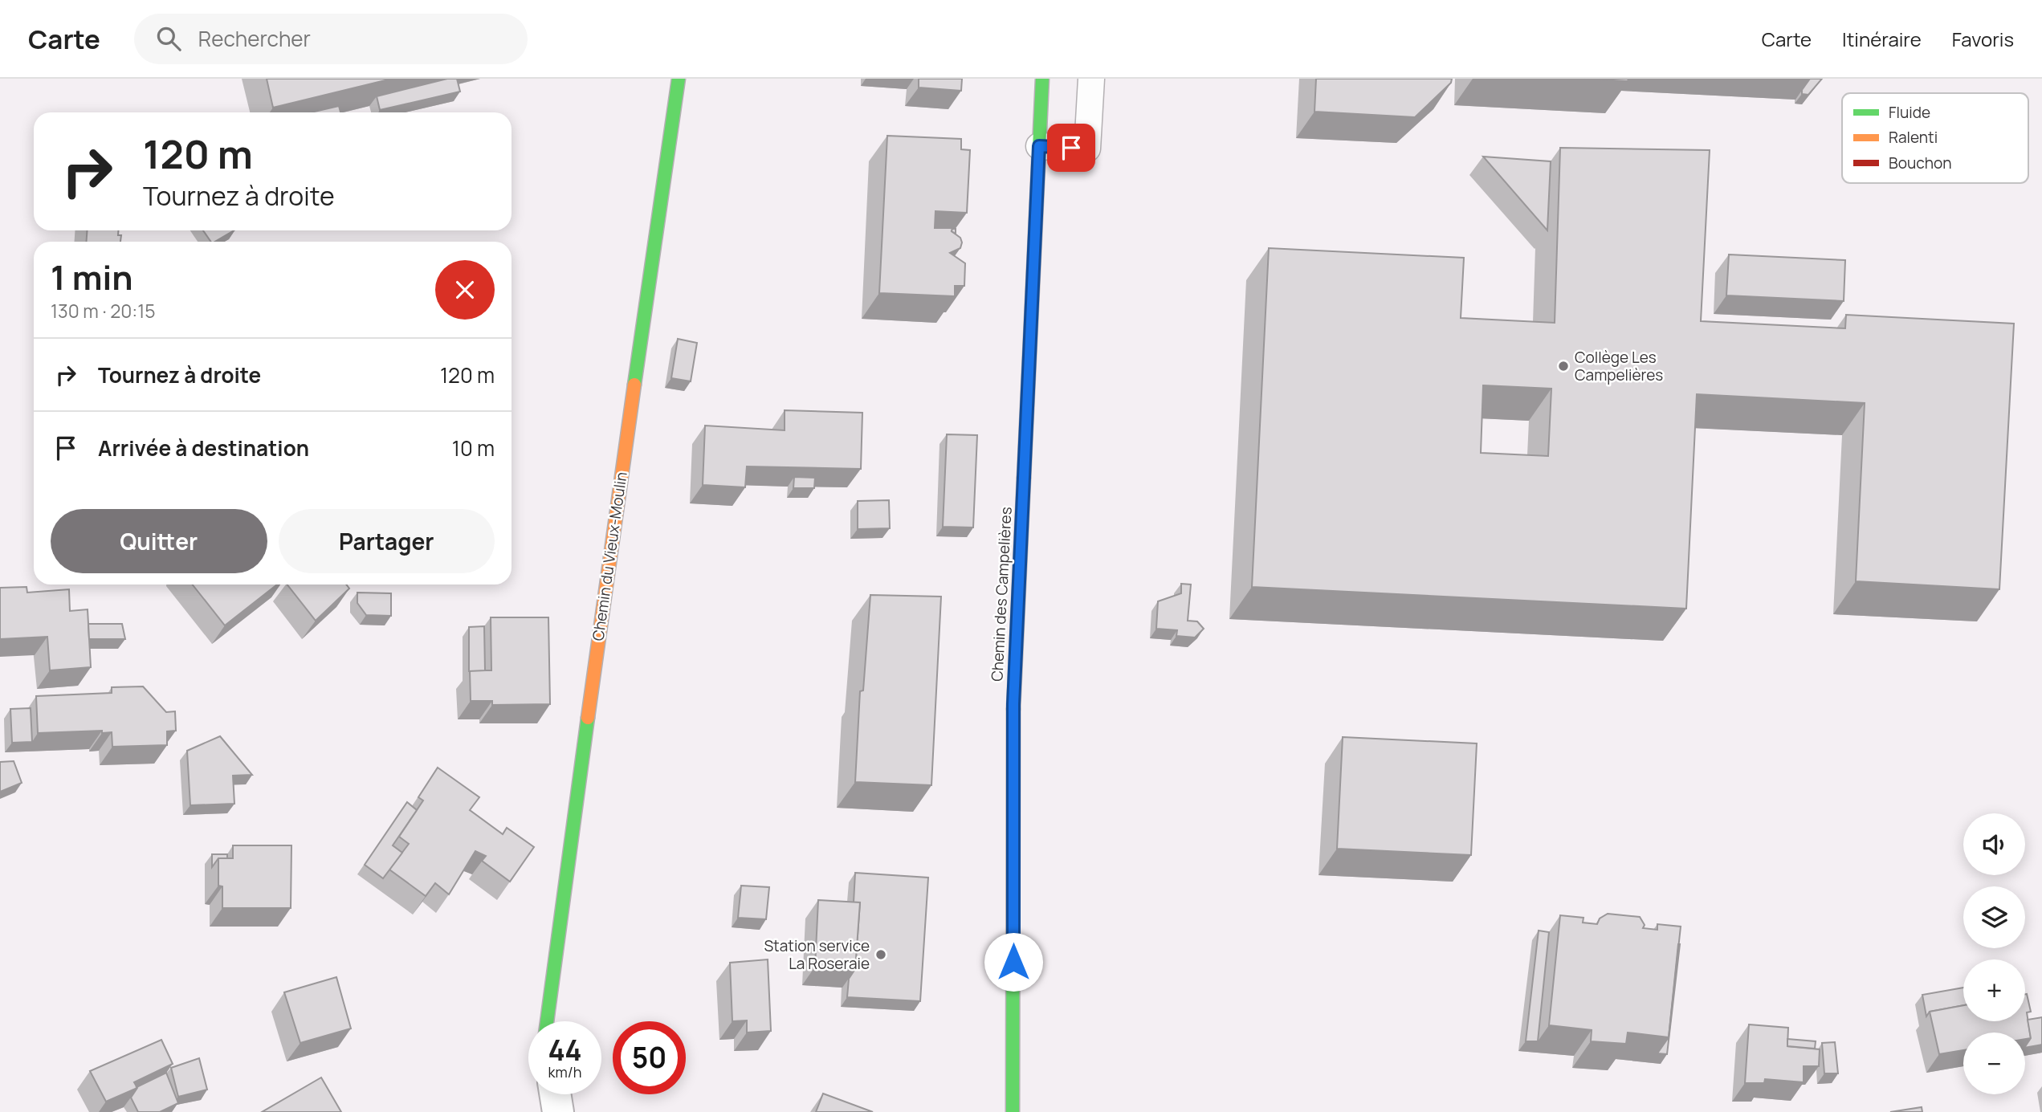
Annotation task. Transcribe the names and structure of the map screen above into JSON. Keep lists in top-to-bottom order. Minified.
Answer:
{"streets":{"main road":["Chemin du Vieux-Moulin","Chemin des Campelières"]},"places":["Collège Les Campelières","Station service La Roseraie"],"legend":["Fluide","Ralenti","Bouchon"],"page":{"header":"Carte","search":"Rechercher","nav":["Carte","Itinéraire","Favoris"],"turn":["120 m","Tournez à droite"],"heading":["1 min","130 m · 20:15"],"list":[{"name":"Tournez à droite","value":"120 m"},{"name":"Arrivée à destination","value":"10 m"}],"buttons":["Quitter","Partager"],"map_buttons":["+","−"],"speed":"44 km/h","limit":"50"}}
